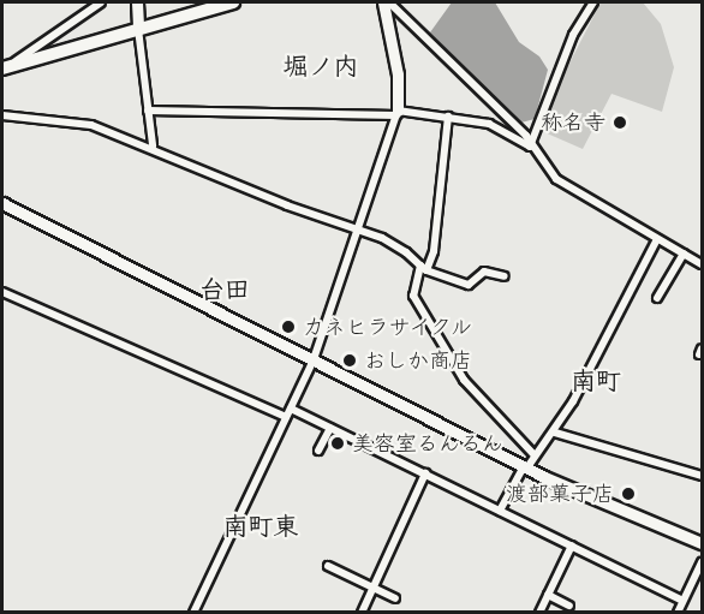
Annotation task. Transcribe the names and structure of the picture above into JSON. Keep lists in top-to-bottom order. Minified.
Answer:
{"districts":["堀ノ内","台田","南町","南町東"],"places":["称名寺","カネヒラサイクル","おしか商店","美容室るんるん","渡部菓子店"]}
